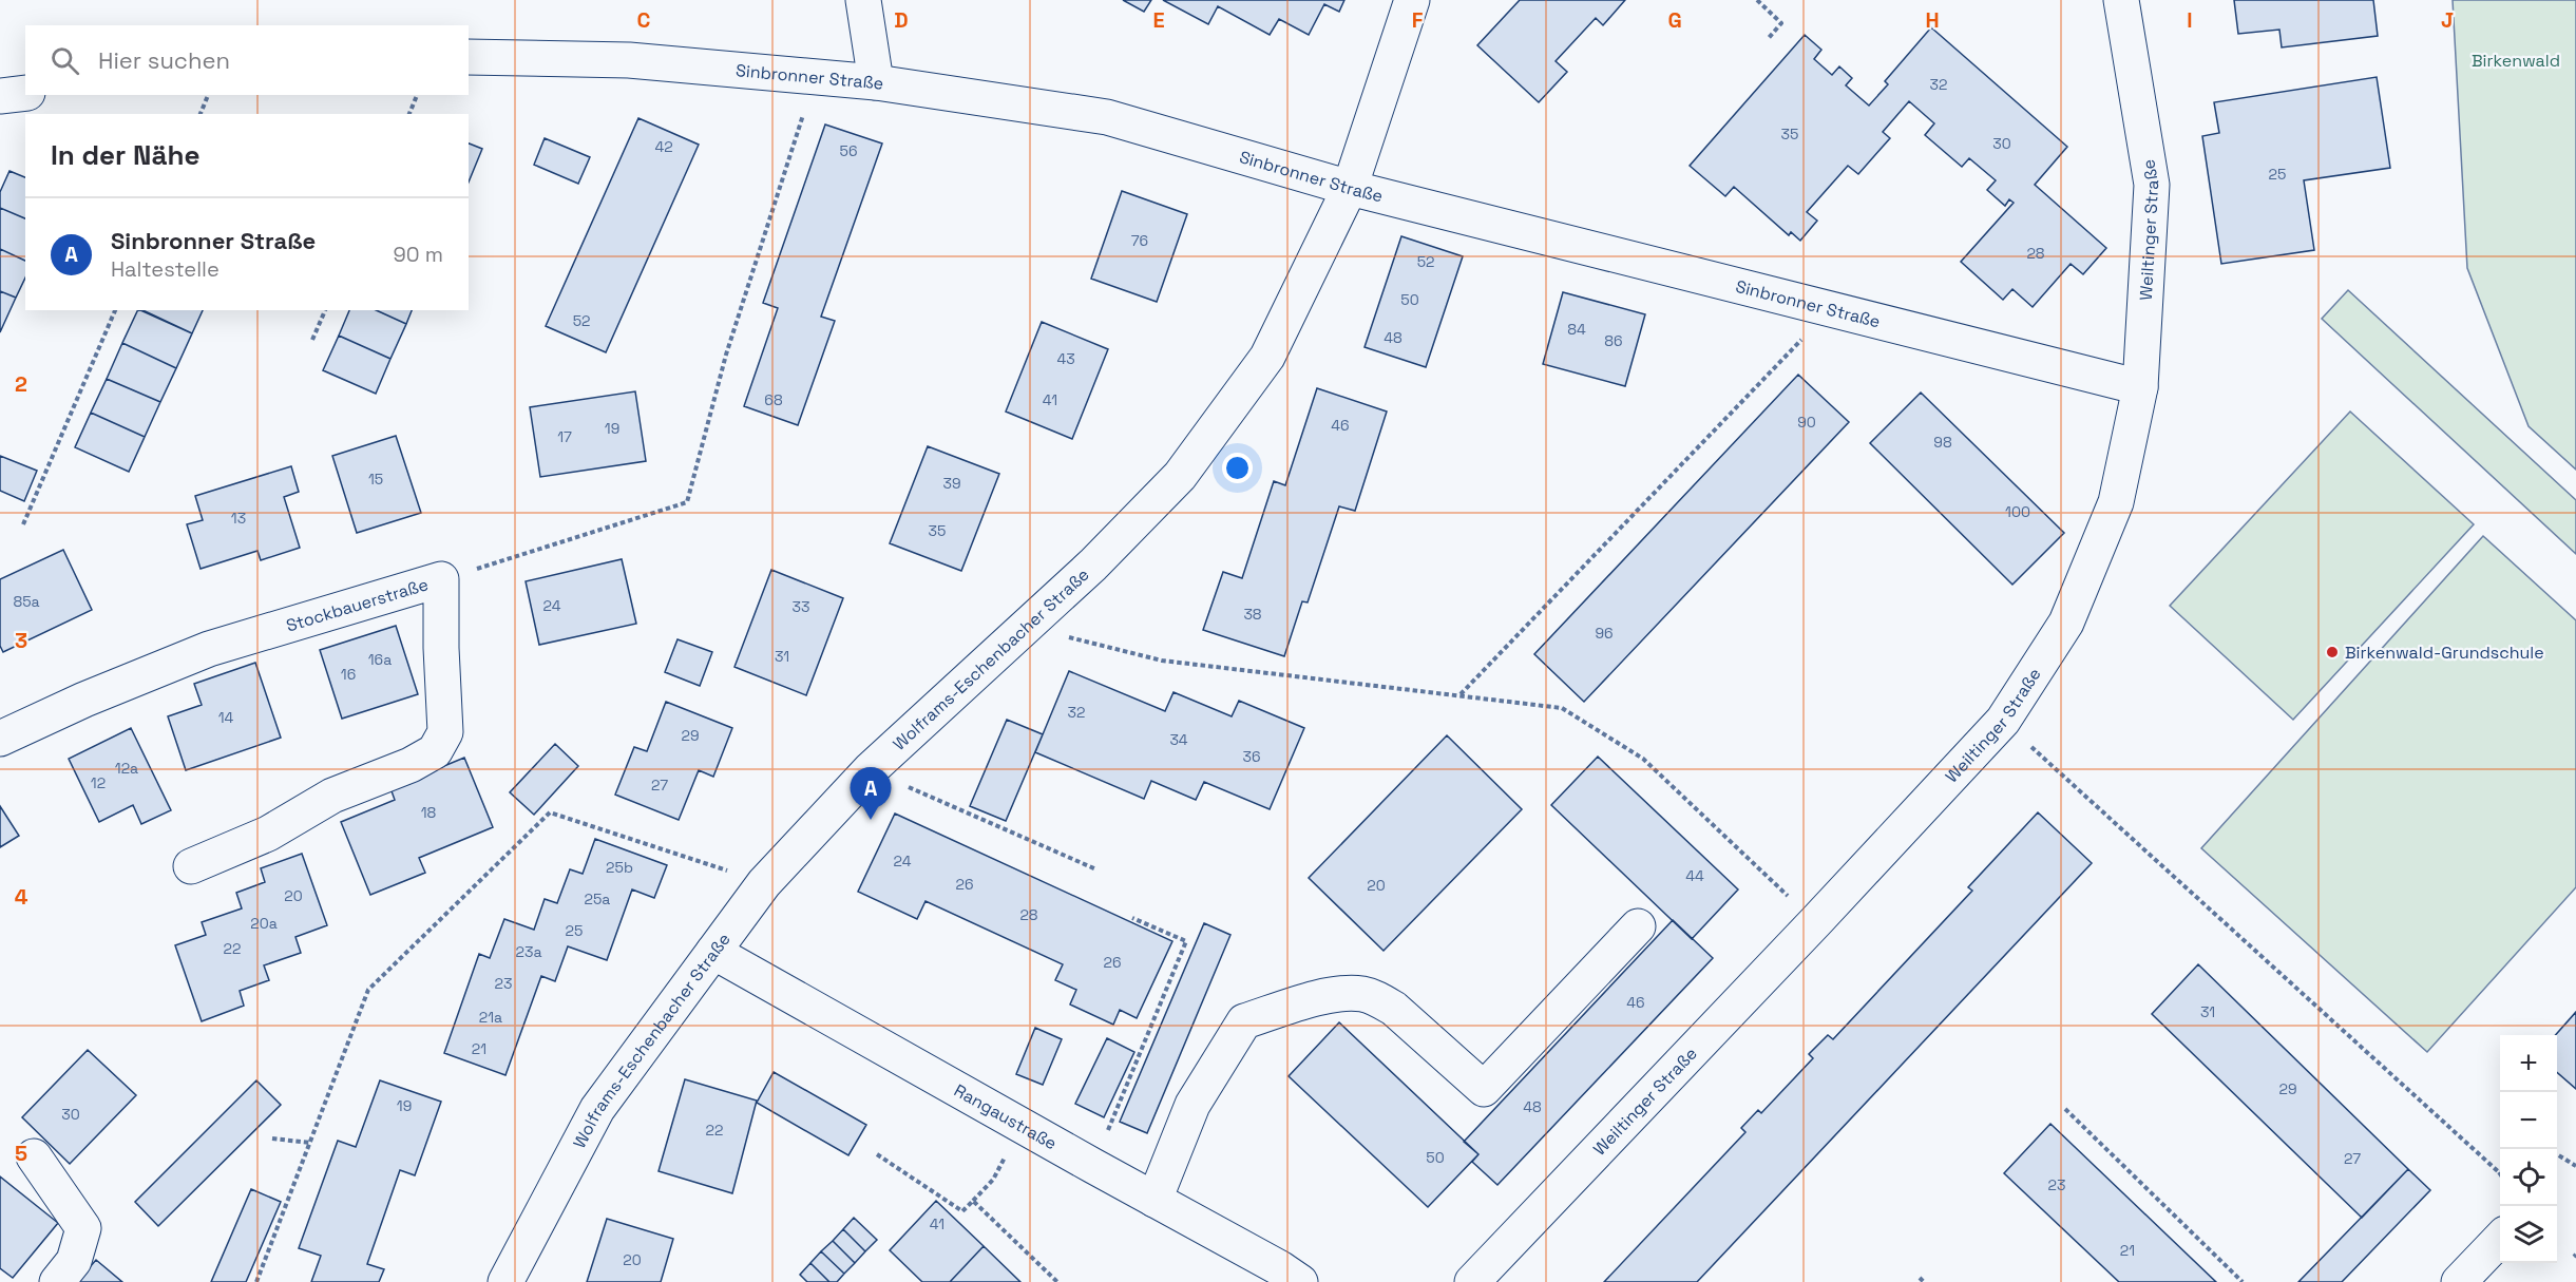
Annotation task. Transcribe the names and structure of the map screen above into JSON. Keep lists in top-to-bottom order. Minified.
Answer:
{"streets":{"street":["Sinbronner Straße","Weiltinger Straße","Stockbauerstraße","Wolframs-Eschenbacher Straße","Rangaustraße"]},"crossings":[["Sinbronner Straße","Weiltinger Straße"],["Sinbronner Straße","Wolframs-Eschenbacher Straße"],["Wolframs-Eschenbacher Straße","Rangaustraße"]],"parks":["Birkenwald"],"places":["Birkenwald-Grundschule"],"house_numbers":["32","35","30","42","56","25","76","28","52","50","52","84","48","86","43","68","41","90","46","19","17","98","15","39","100","13","35","85a","24","33","38","96","31","16a","16","32","14","29","34","36","12a","12","27","18","24","25b","44","26","20","20","25a","28","20a","25","22","23a","26","23","46","31","21a","21","29","19","48","30","22","50","27","23","41","21","20"],"page":{"search":"Hier suchen","heading":"In der Nähe","list":[{"mark":"A","name":"Sinbronner Straße","note":"Haltestelle","value":"90 m"}],"pins":"A","map_buttons":["+","−"]},"grid":{"columns":["C","D","E","F","G","H","I","J"],"rows":["2","3","4","5"]}}
